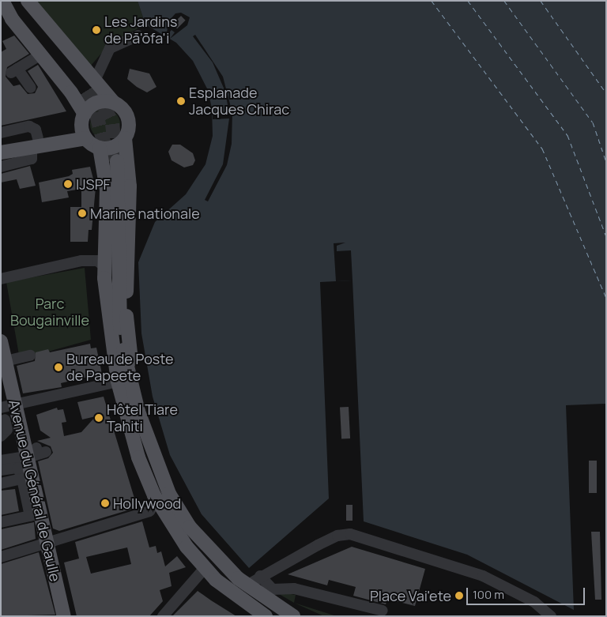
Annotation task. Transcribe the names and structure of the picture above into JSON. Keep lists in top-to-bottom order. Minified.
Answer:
{"streets":{"main road":["Avenue du Général de Gaulle"]},"parks":["Parc Bougainville"],"places":["Les Jardins de Pā'ōfa'i","Esplanade Jacques Chirac","IJSPF","Marine nationale","Bureau de Poste de Papeete","Hôtel Tiare Tahiti","Hollywood","Place Vai'ete"],"scale_bar":"100 m"}
